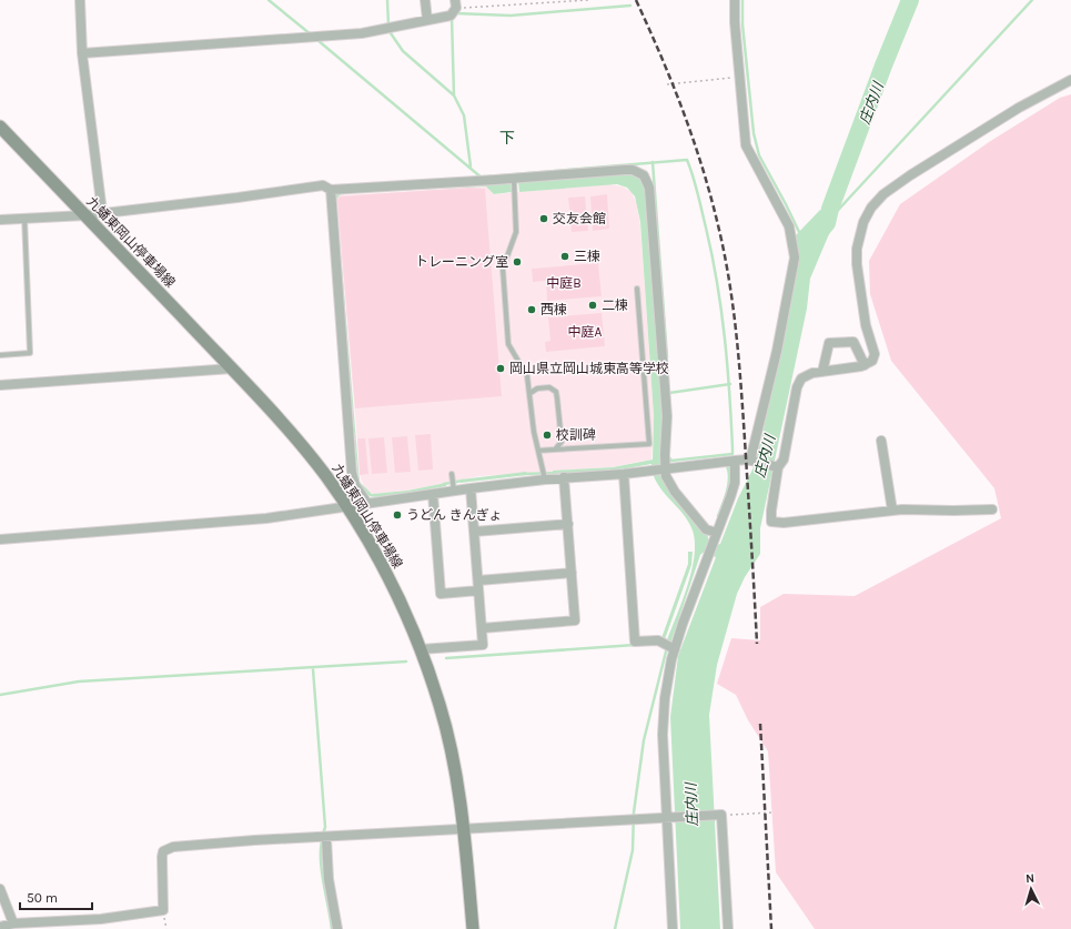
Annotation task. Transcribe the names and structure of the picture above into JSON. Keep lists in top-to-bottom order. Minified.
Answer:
{"streets":{"main road":["九蟠東岡山停車場線"]},"districts":["下"],"water":["庄内川"],"parks":["中庭B","中庭A"],"places":["交友会館","三棟","トレーニング室","二棟","西棟","岡山県立岡山城東高等学校","校訓碑","うどん きんぎょ"],"scale_bar":"50 m","north":"top"}
